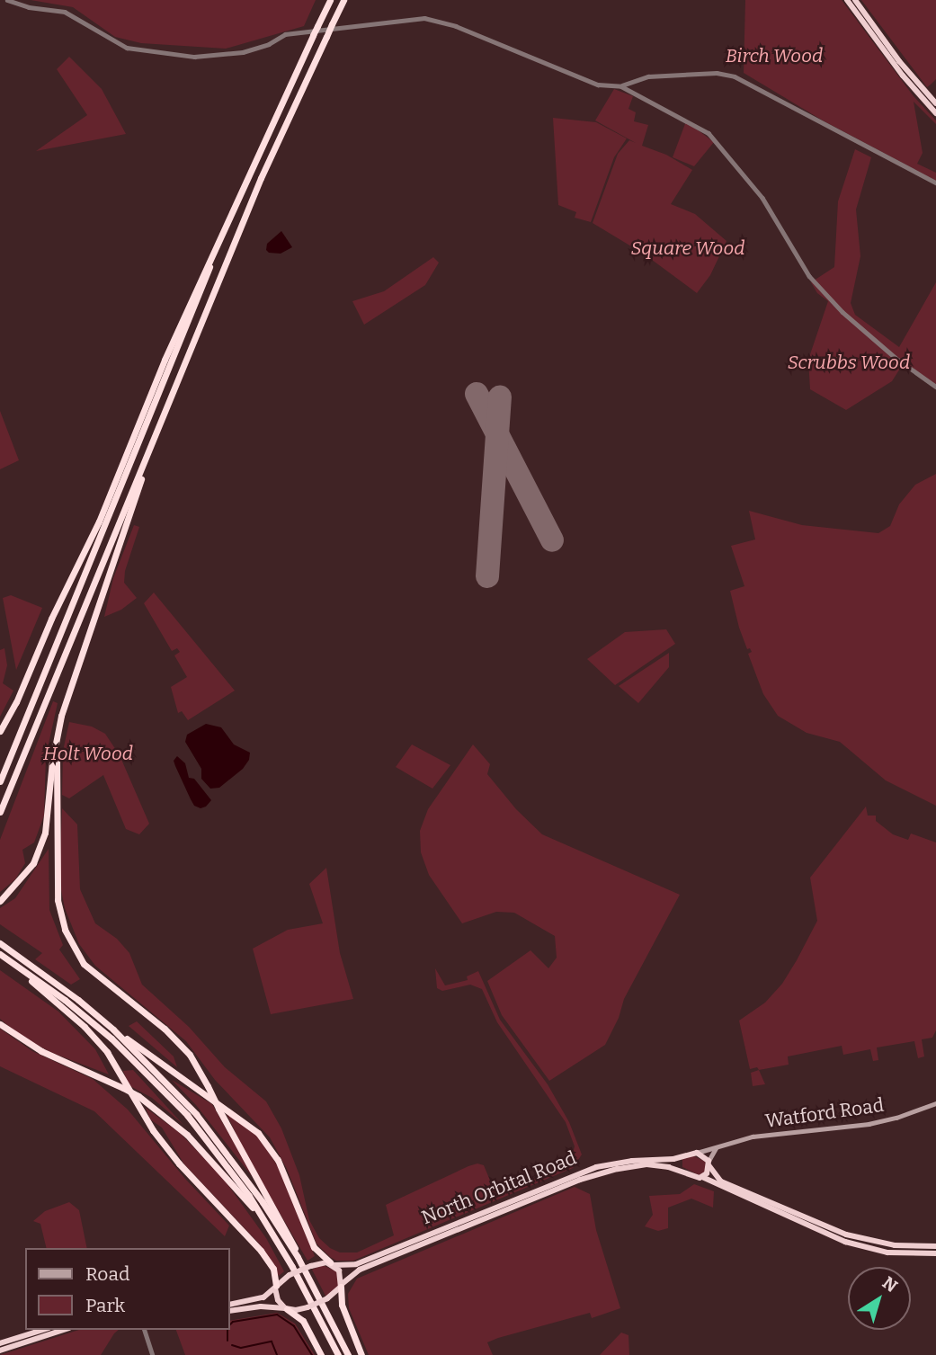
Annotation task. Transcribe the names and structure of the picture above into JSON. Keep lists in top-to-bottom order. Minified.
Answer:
{"streets":{"highway":["North Orbital Road"],"main road":["Watford Road"]},"crossings":[["Watford Road","North Orbital Road"]],"parks":["Birch Wood","Square Wood","Scrubbs Wood","Holt Wood"],"legend":["Road","Park"],"north":"top right"}
